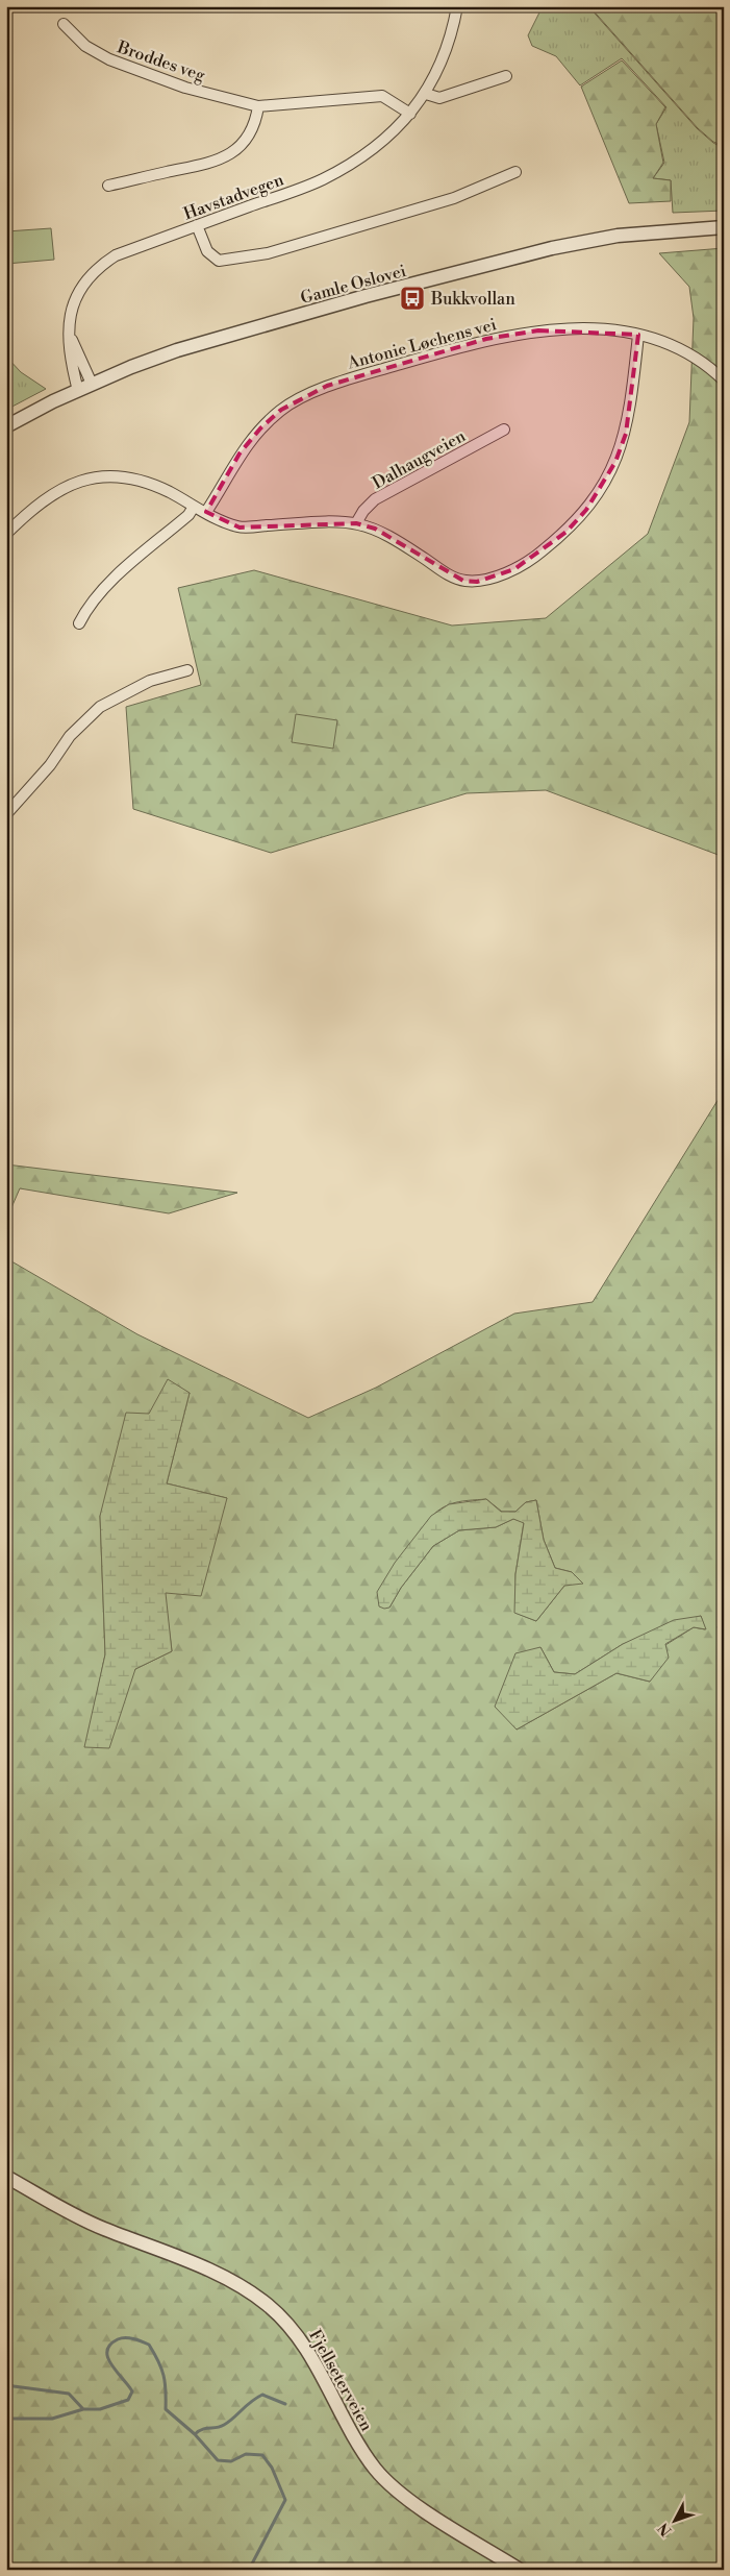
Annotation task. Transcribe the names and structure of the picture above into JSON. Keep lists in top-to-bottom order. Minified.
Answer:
{"streets":{"street":["Broddes veg","Havstadvegen","Gamle Oslovei","Antonie Løchens vei","Dalhaugveien","Fjellseterveien"]},"crossings":[["Broddes veg","Havstadvegen"],["Havstadvegen","Gamle Oslovei"]],"places":{"bus stop":["Bukkvollan"]},"north":"bottom left"}
